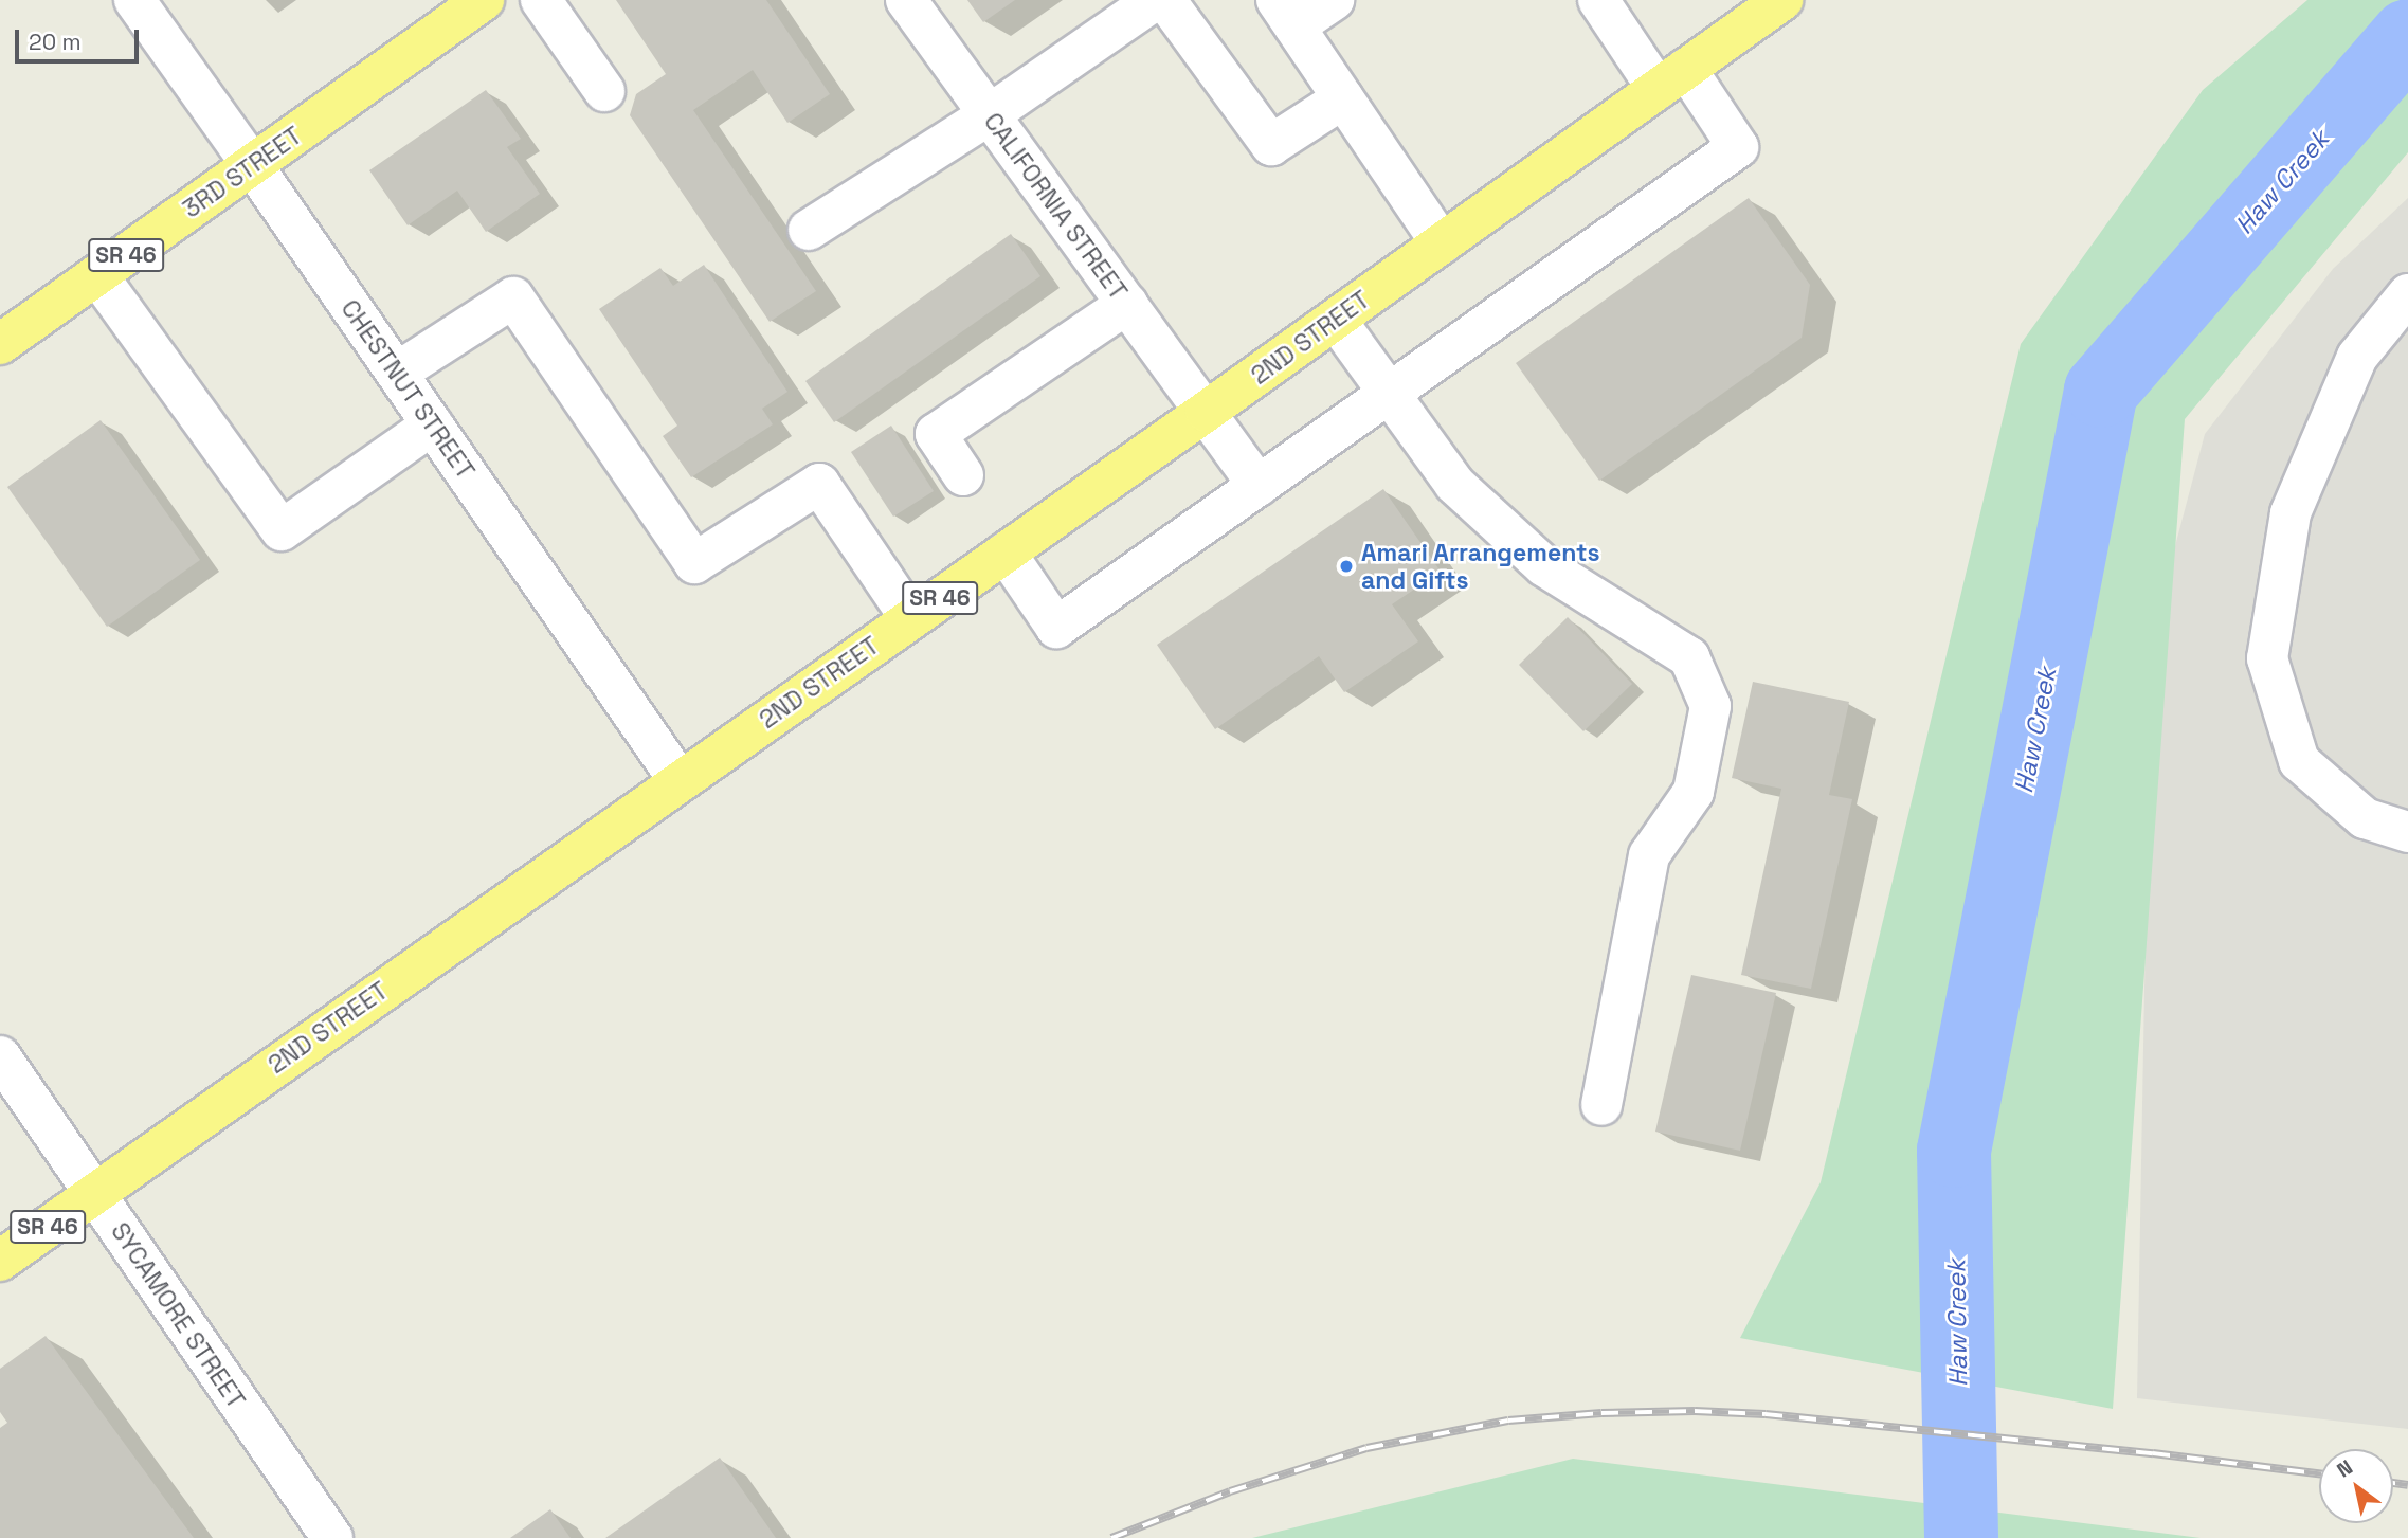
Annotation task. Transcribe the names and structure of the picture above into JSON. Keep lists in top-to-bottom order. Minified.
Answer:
{"streets":{"highway":["3RD STREET","SR 46","2ND STREET"],"street":["CALIFORNIA STREET","CHESTNUT STREET","SYCAMORE STREET"]},"crossings":[["3RD STREET","CHESTNUT STREET"],["CALIFORNIA STREET","2ND STREET"],["2ND STREET","CHESTNUT STREET"],["2ND STREET","SYCAMORE STREET"]],"water":["Haw Creek"],"places":["Amari Arrangements and Gifts"],"scale_bar":"20 m","north":"top left"}
